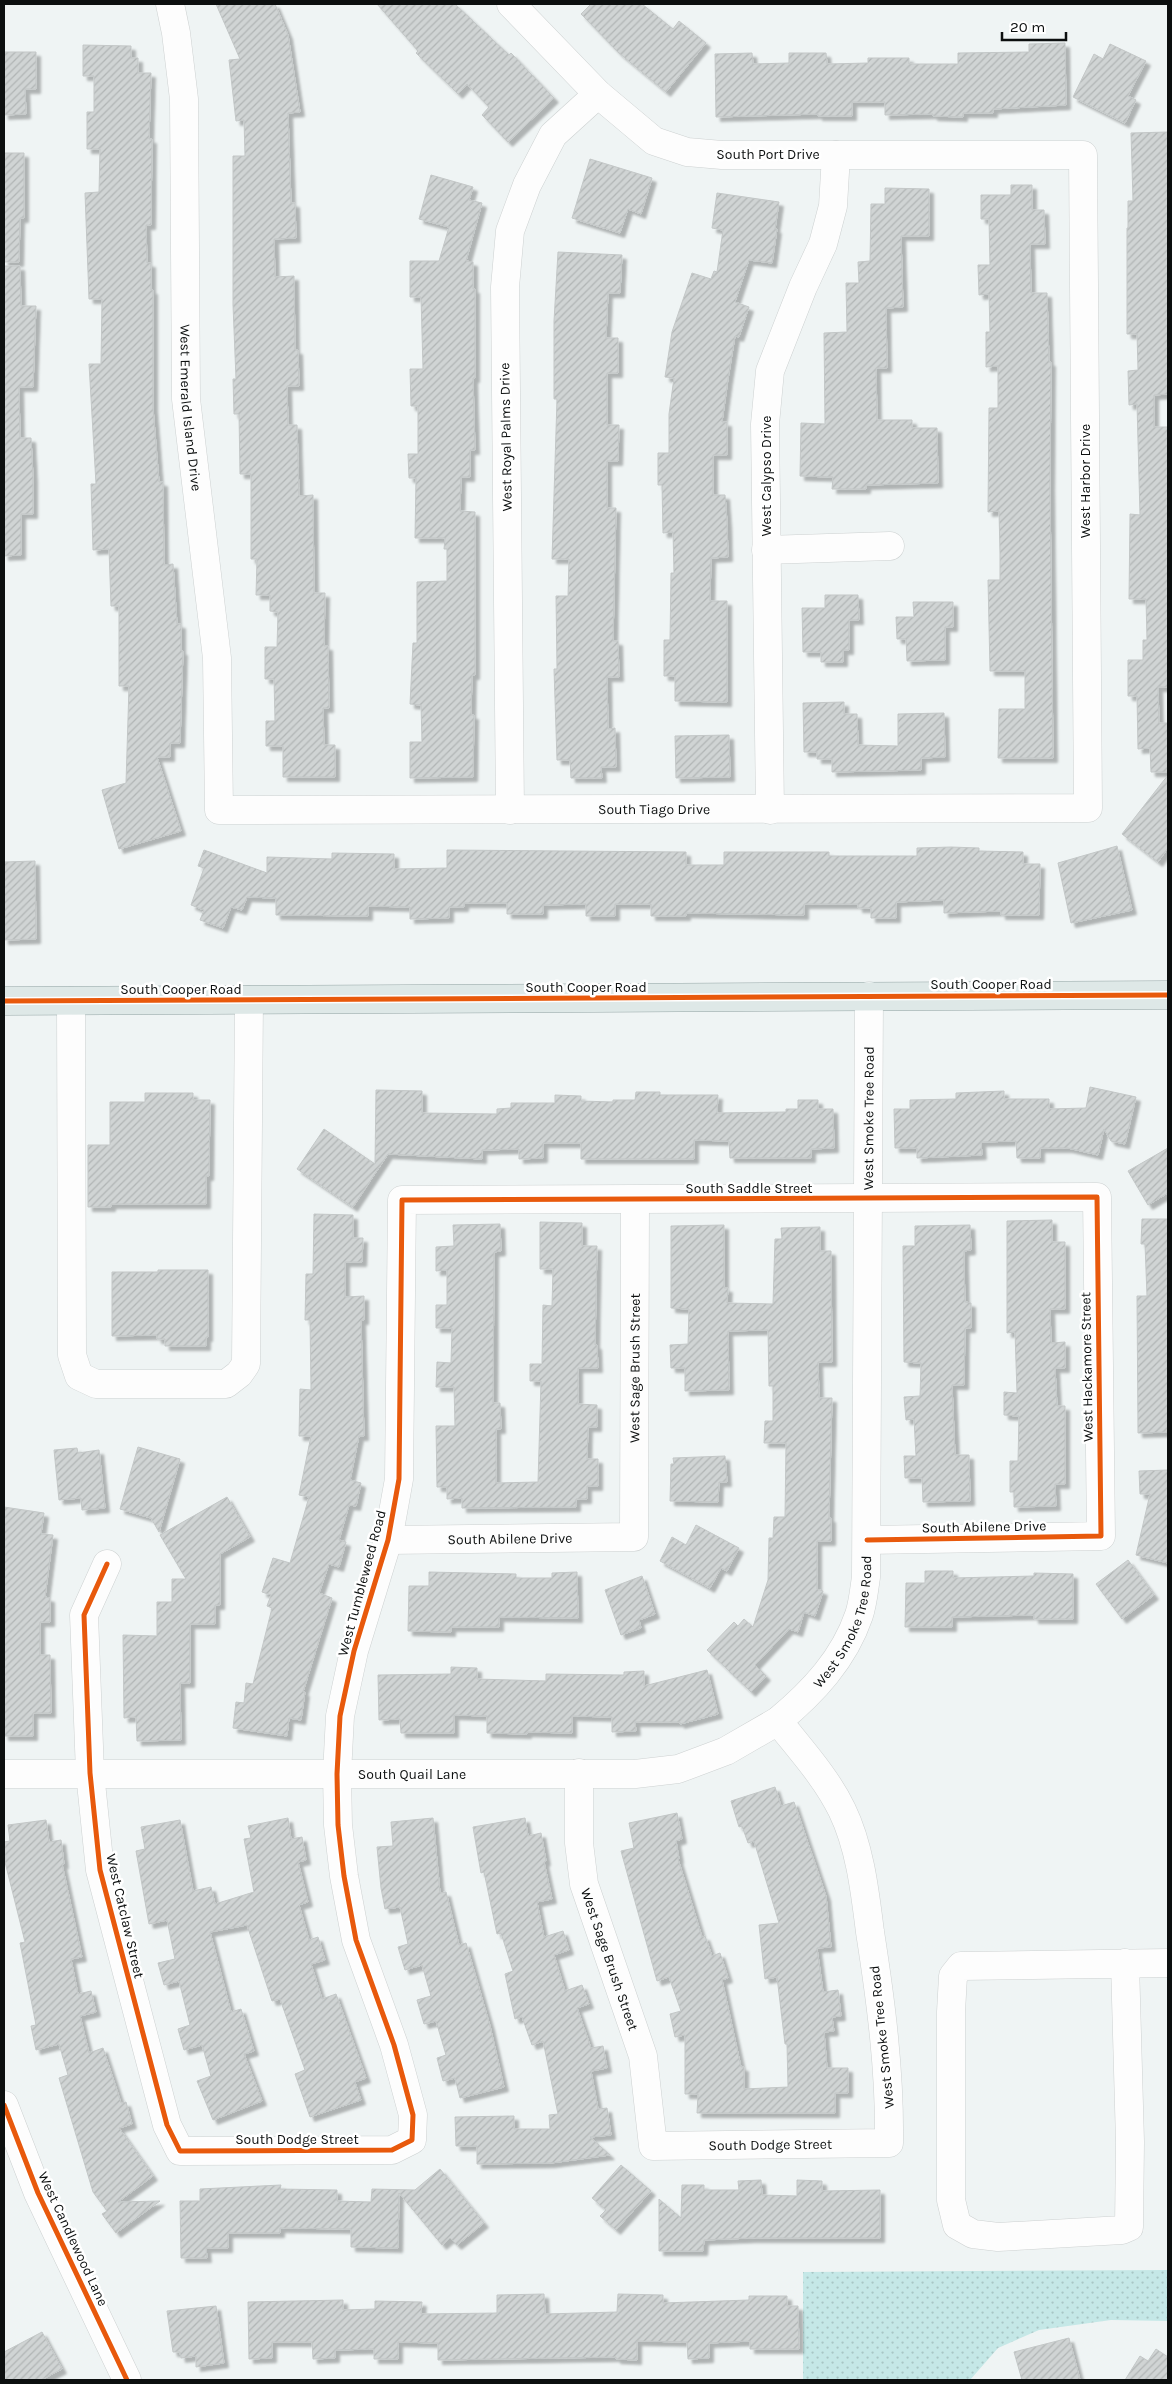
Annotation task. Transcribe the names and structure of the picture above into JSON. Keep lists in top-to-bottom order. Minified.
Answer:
{"streets":{"main road":["South Cooper Road"],"street":["South Port Drive","West Emerald Island Drive","West Royal Palms Drive","West Calypso Drive","West Harbor Drive","South Tiago Drive","West Smoke Tree Road","South Saddle Street","West Hackamore Street","West Sage Brush Street","South Abilene Drive","West Tumbleweed Road","South Quail Lane","West Catclaw Street","South Dodge Street","West Candlewood Lane"]},"crossings":[["South Port Drive","West Royal Palms Drive"],["South Port Drive","West Calypso Drive"],["South Port Drive","West Harbor Drive"],["West Emerald Island Drive","South Tiago Drive"],["West Royal Palms Drive","South Tiago Drive"],["West Calypso Drive","South Tiago Drive"],["West Harbor Drive","South Tiago Drive"],["South Cooper Road","West Smoke Tree Road"],["West Smoke Tree Road","South Saddle Street"],["West Smoke Tree Road","South Abilene Drive"],["West Smoke Tree Road","South Quail Lane"],["West Smoke Tree Road","South Dodge Street"],["South Saddle Street","West Hackamore Street"],["South Saddle Street","West Sage Brush Street"],["South Saddle Street","West Tumbleweed Road"],["West Hackamore Street","South Abilene Drive"],["West Sage Brush Street","South Abilene Drive"],["West Sage Brush Street","South Quail Lane"],["West Sage Brush Street","South Dodge Street"],["South Abilene Drive","West Tumbleweed Road"],["West Tumbleweed Road","South Quail Lane"],["West Tumbleweed Road","South Dodge Street"],["South Quail Lane","West Catclaw Street"],["West Catclaw Street","South Dodge Street"]],"scale_bar":"20 m"}
